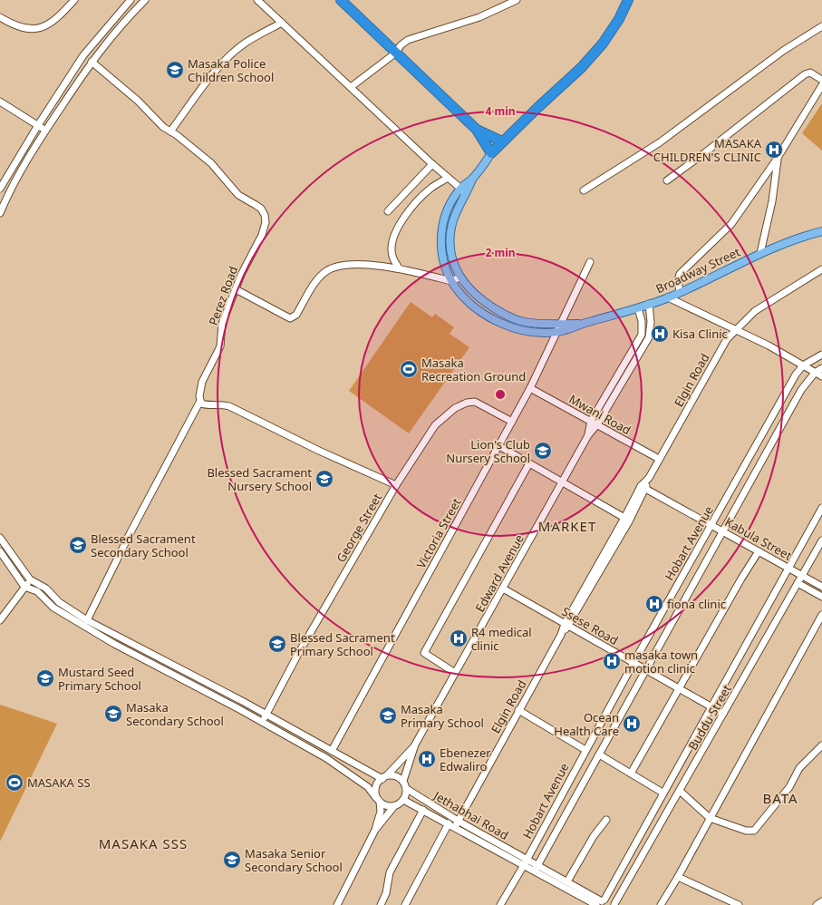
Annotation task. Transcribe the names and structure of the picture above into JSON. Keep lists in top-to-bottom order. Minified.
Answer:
{"streets":{"main road":["Broadway Street"],"street":["Perez Road","Elgin Road","Mwani Road","George Street","Victoria Street","Kabula Street","Hobart Avenue","Edward Avenue","Ssese Road","Buddu Street","Jethabhai Road"]},"crossings":[["Broadway Street","Victoria Street"],["Broadway Street","Edward Avenue"],["Elgin Road","Mwani Road"],["Elgin Road","Kabula Street"],["Elgin Road","Ssese Road"],["Elgin Road","Jethabhai Road"],["Mwani Road","Victoria Street"],["Mwani Road","Edward Avenue"],["George Street","Victoria Street"],["Kabula Street","Hobart Avenue"],["Kabula Street","Buddu Street"],["Hobart Avenue","Ssese Road"],["Hobart Avenue","Jethabhai Road"],["Edward Avenue","Ssese Road"],["Edward Avenue","Jethabhai Road"],["Ssese Road","Buddu Street"]],"districts":["MARKET","BATA","MASAKA SSS"],"places":{"school or university":["Masaka Police Children School","Lion's Club Nursery School","Blessed Sacrament Nursery School","Blessed Sacrament Secondary School","Blessed Sacrament Primary School","Mustard Seed Primary School","Masaka Secondary School","Masaka Primary School","Masaka Senior Secondary School"],"hospital":["MASAKA CHILDREN'S CLINIC","Kisa Clinic","fiona clinic","R4 medical clinic","masaka town motion clinic","Ocean Health Care","Ebenezer Edwaliro"],"sports":["Masaka Recreation Ground","MASAKA SS"]},"rings":["4 min","2 min"]}
